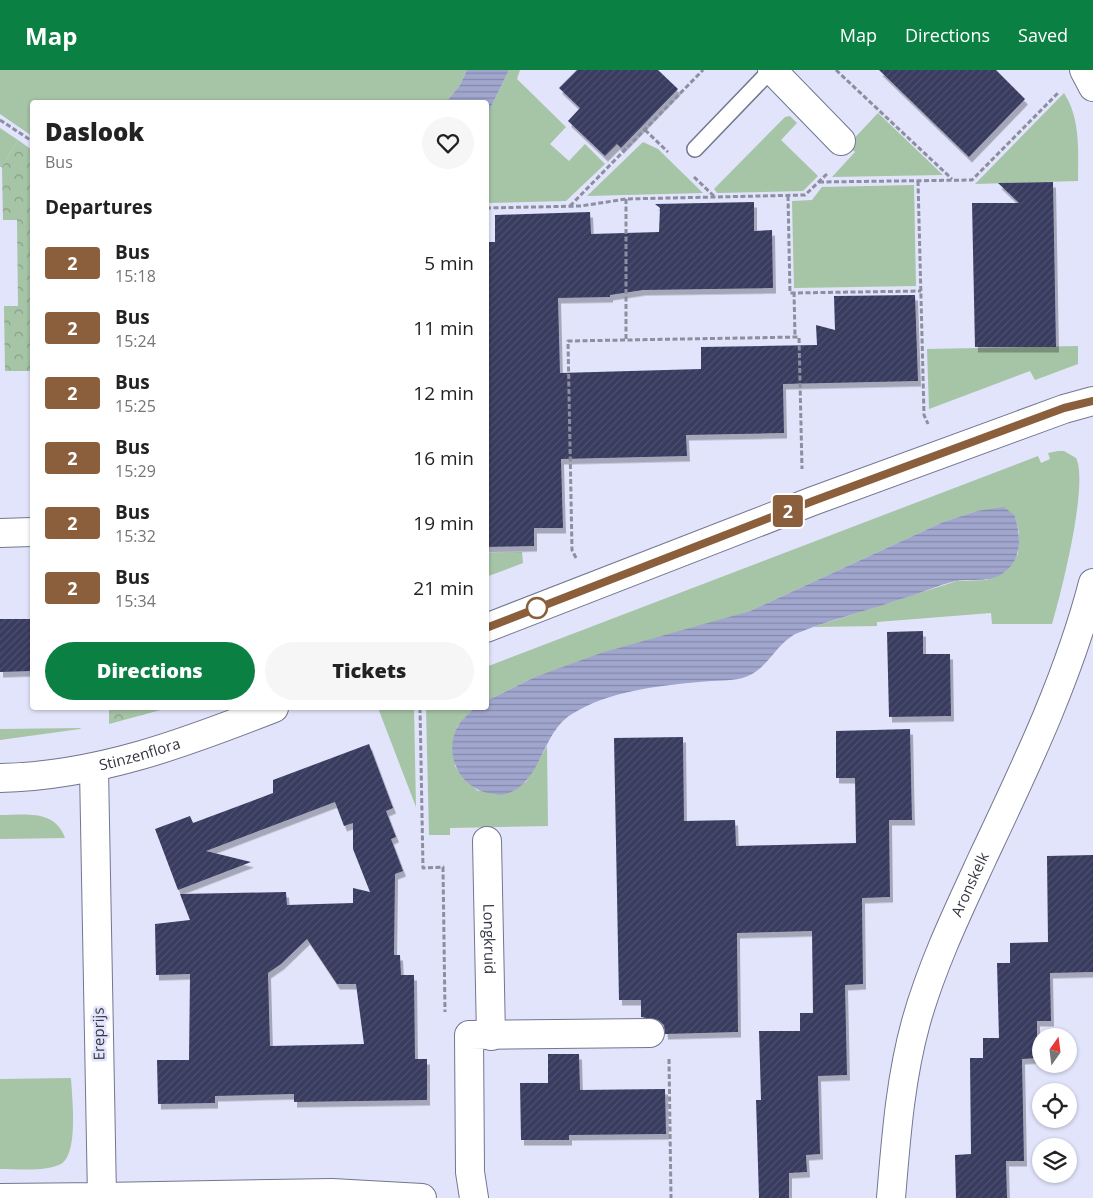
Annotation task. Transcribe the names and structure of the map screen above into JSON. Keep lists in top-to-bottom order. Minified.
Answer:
{"streets":{"street":["Stinzenflora","Aronskelk","Longkruid","Ereprijs"]},"crossings":[["Stinzenflora","Ereprijs"]],"lines":["bus line 2"],"north":"top","page":{"header":"Map","nav":["Map","Directions","Saved"],"on_map":"2","heading":[["Daslook","Bus"],"Departures"],"list":[{"mark":"2","name":"Bus","note":"15:18","value":"5 min"},{"mark":"2","name":"Bus","note":"15:24","value":"11 min"},{"mark":"2","name":"Bus","note":"15:25","value":"12 min"},{"mark":"2","name":"Bus","note":"15:29","value":"16 min"},{"mark":"2","name":"Bus","note":"15:32","value":"19 min"},{"mark":"2","name":"Bus","note":"15:34","value":"21 min"}],"buttons":["Directions","Tickets"]}}
